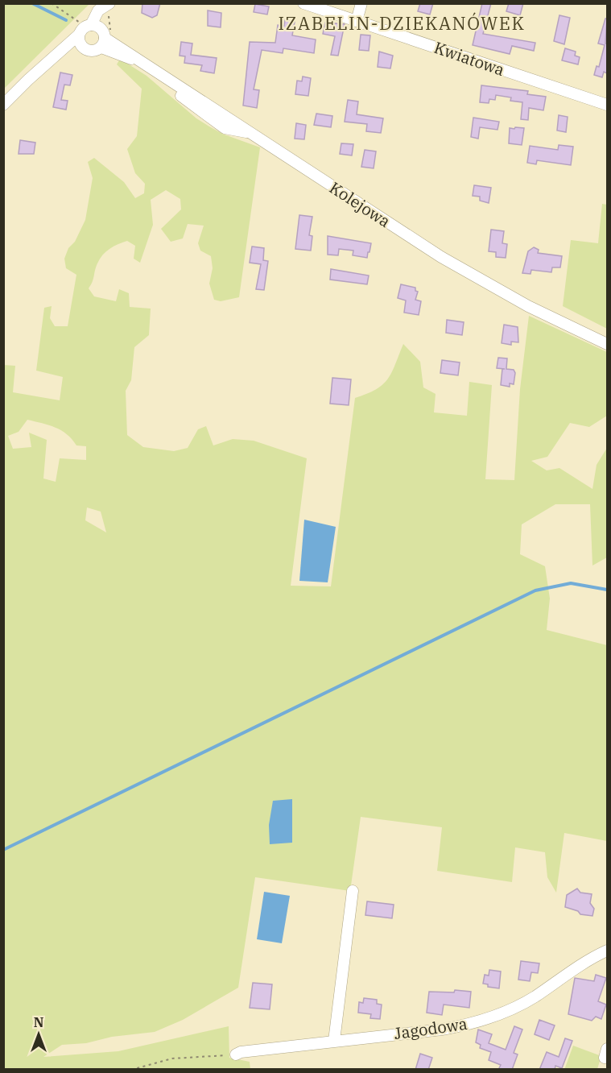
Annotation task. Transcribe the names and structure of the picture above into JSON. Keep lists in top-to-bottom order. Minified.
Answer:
{"streets":{"street":["Kwiatowa","Kolejowa","Jagodowa"]},"districts":["IZABELIN-DZIEKANÓWEK"],"north":"top"}
